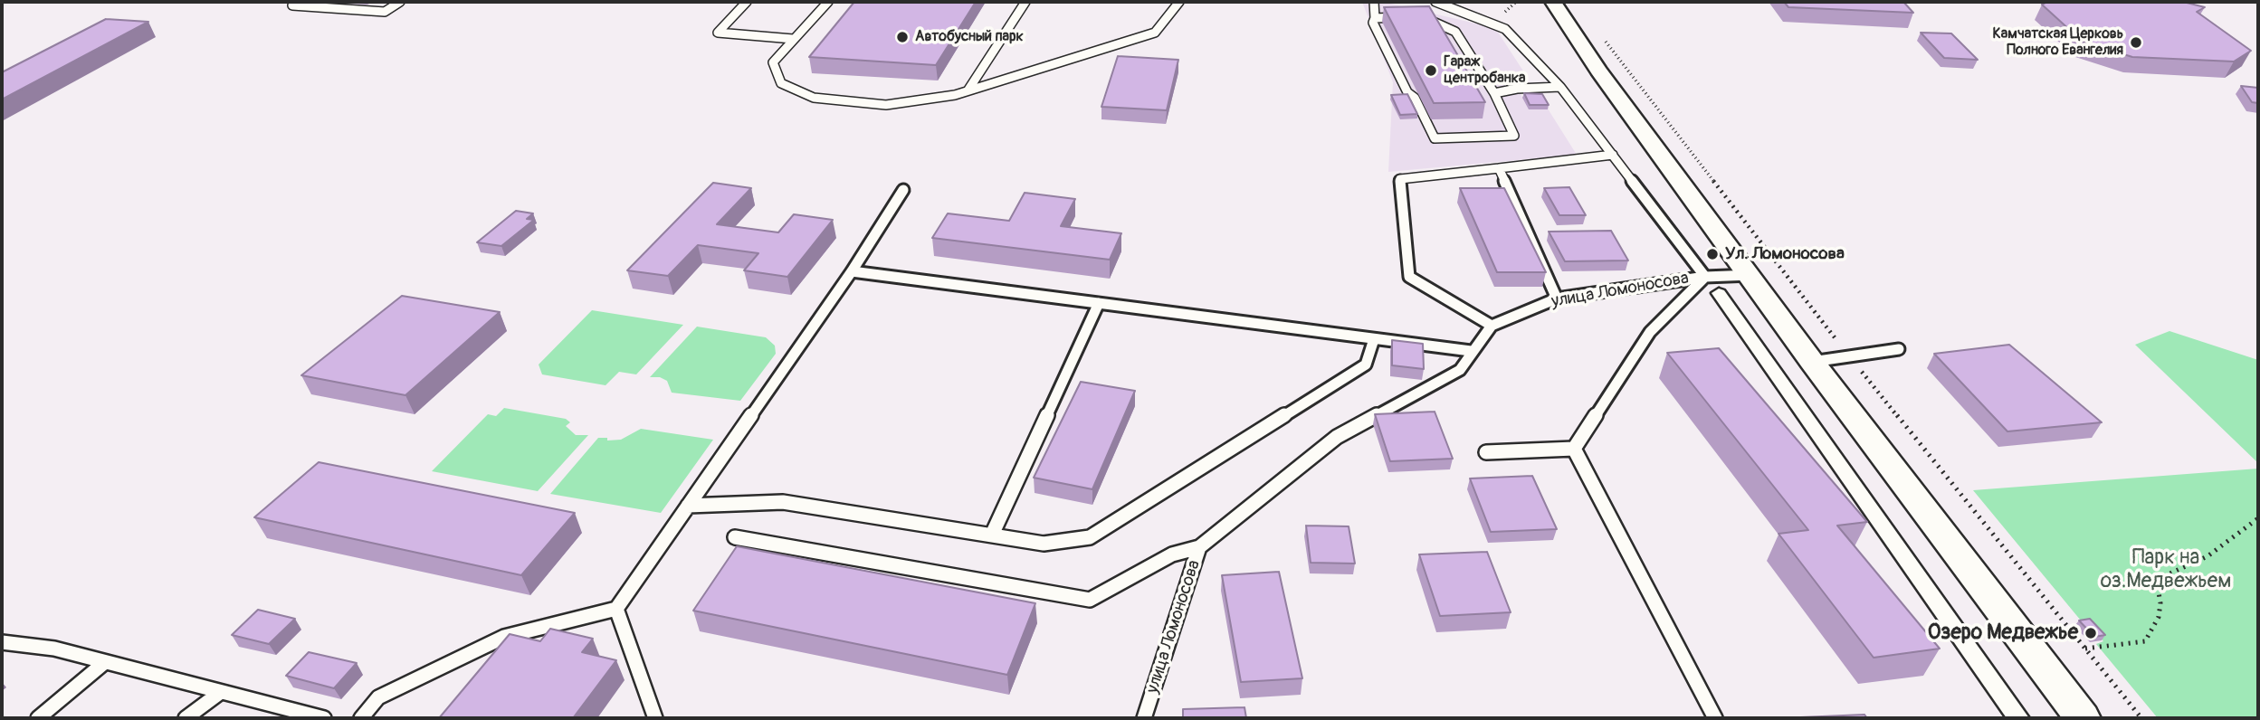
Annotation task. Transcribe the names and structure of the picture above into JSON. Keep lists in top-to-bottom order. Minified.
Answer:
{"streets":{"lane":["улица Ломоносова"]},"parks":["Парк на оз.Медвежьем"],"places":["Автобусный парк","Камчатская Церковь Полного Евангелия","Гараж центробанка","Ул. Ломоносова","Озеро Медвежье"]}
